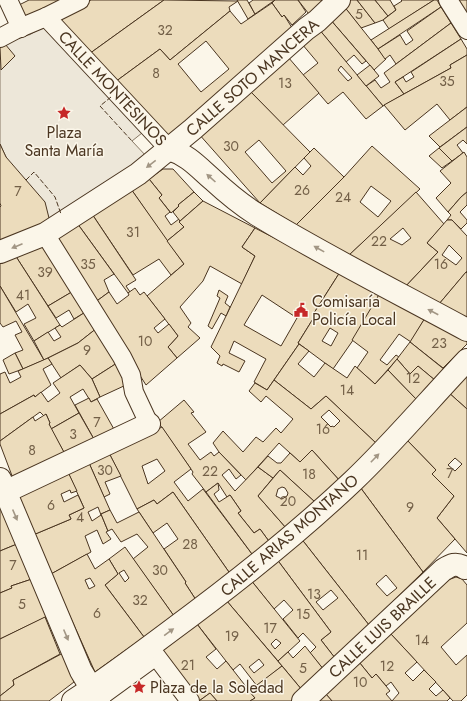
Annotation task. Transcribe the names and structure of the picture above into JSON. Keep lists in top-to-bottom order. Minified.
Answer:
{"streets":{"street":["CALLE SOTO MANCERA","CALLE MONTESINOS","CALLE ARIAS MONTANO","CALLE LUIS BRAILLE"]},"crossings":[["CALLE SOTO MANCERA","CALLE MONTESINOS"]],"one_way":["CALLE MONTESINOS","CALLE ARIAS MONTANO"],"places":{"place":["Plaza Santa María","Plaza de la Soledad"],"public building":["Comisaría Policía Local"]},"house_numbers":["5","32","8","35","13","30","26","7","24","31","22","35","16","39","41","10","23","9","12","14","7","16","3","8","30","22","7","18","20","6","9","4","28","11","7","30","13","32","5","6","15","17","19","14","21","12","5","10"]}
